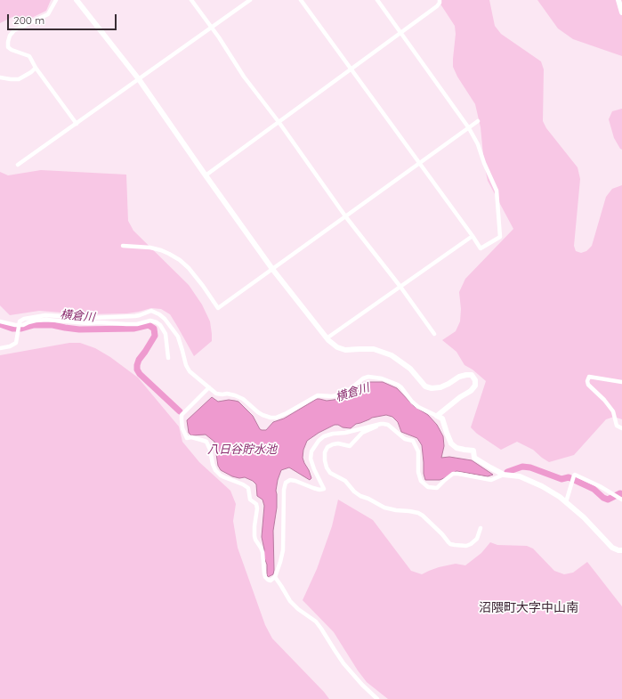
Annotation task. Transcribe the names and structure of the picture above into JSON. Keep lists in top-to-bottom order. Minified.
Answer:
{"districts":["沼隈町大字中山南"],"water":["横倉川","八日谷貯水池"],"scale_bar":"200 m"}
